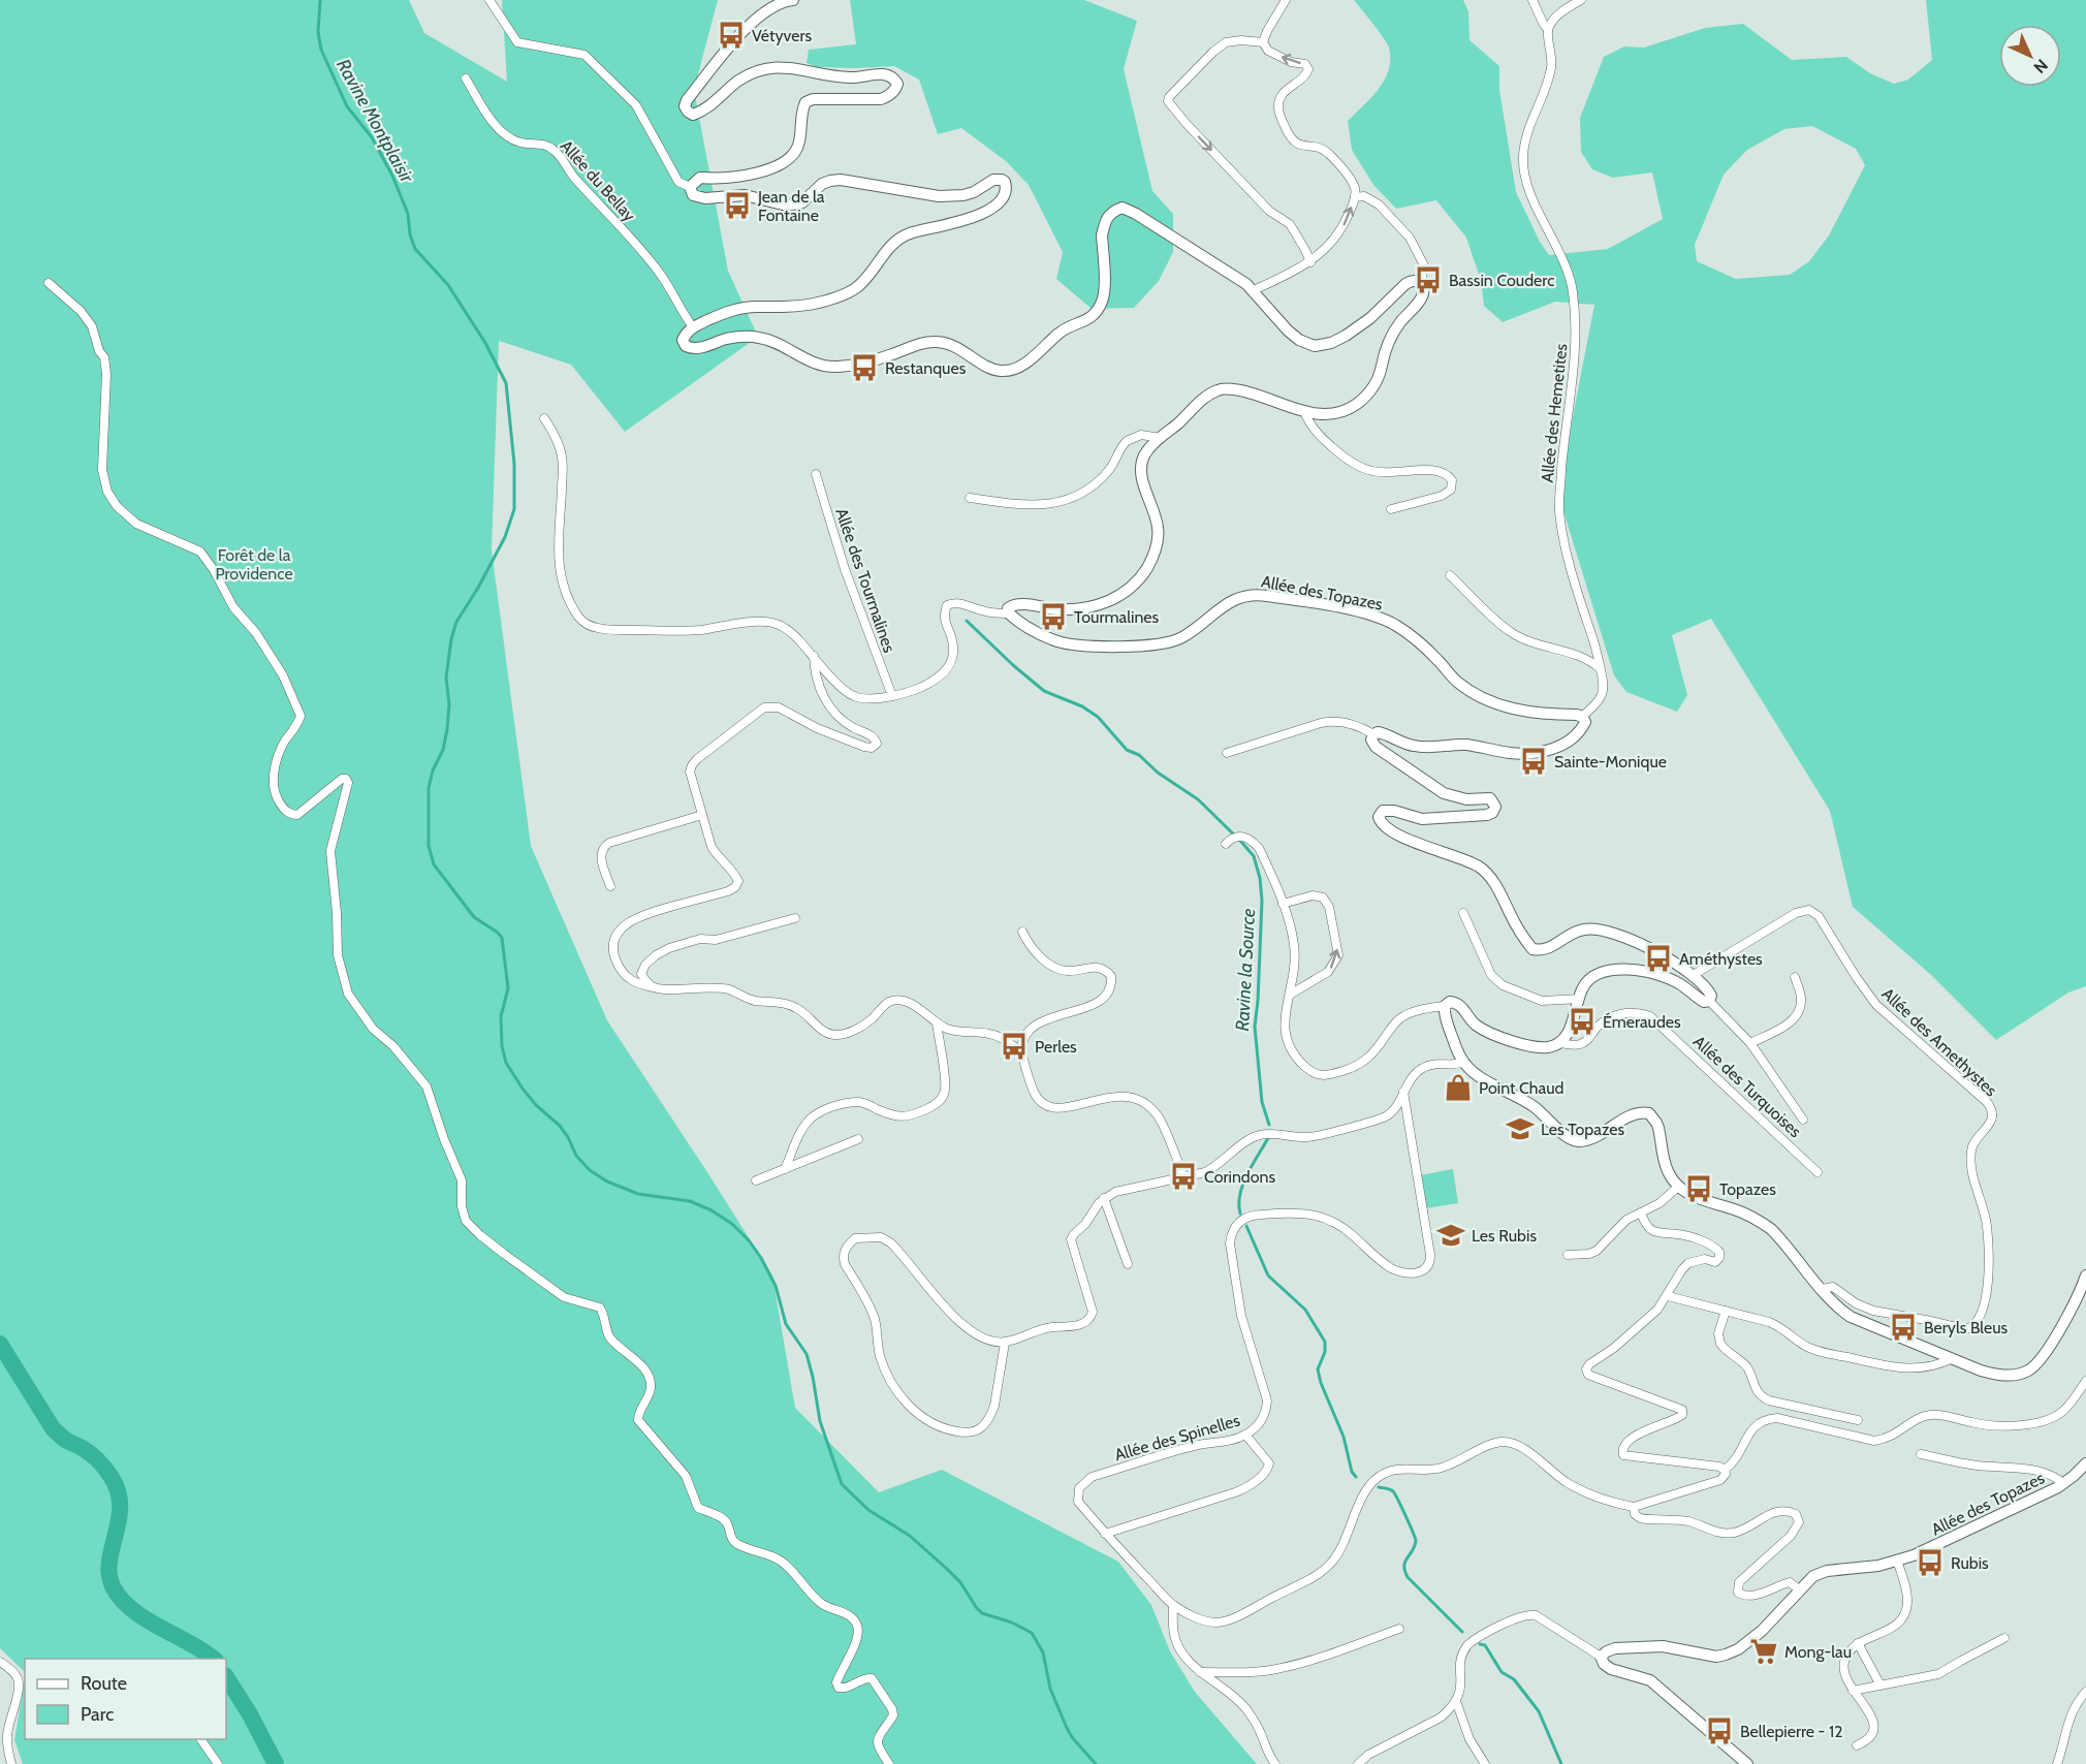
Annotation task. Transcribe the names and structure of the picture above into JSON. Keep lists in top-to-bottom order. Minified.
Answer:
{"streets":{"main road":["Allée des Topazes"],"street":["Allée du Bellay","Allée des Hemetites","Allée des Tourmalines","Allée des Amethystes","Allée des Turquoises","Allée des Spinelles"]},"crossings":[["Allée des Hemetites","Allée des Topazes"]],"water":["Ravine Montplaisir","Ravine la Source"],"parks":["Forêt de la Providence"],"places":{"bus stop":["Vétyvers","Jean de la Fontaine","Bassin Couderc","Restanques","Tourmalines","Sainte-Monique","Améthystes","Émeraudes","Perles","Corindons","Topazes","Beryls Bleus","Rubis","Bellepierre - 12"],"shop":["Point Chaud"],"school or university":["Les Topazes","Les Rubis"],"supermarket":["Mong-lau"]},"legend":["Route","Parc"],"north":"bottom right"}
